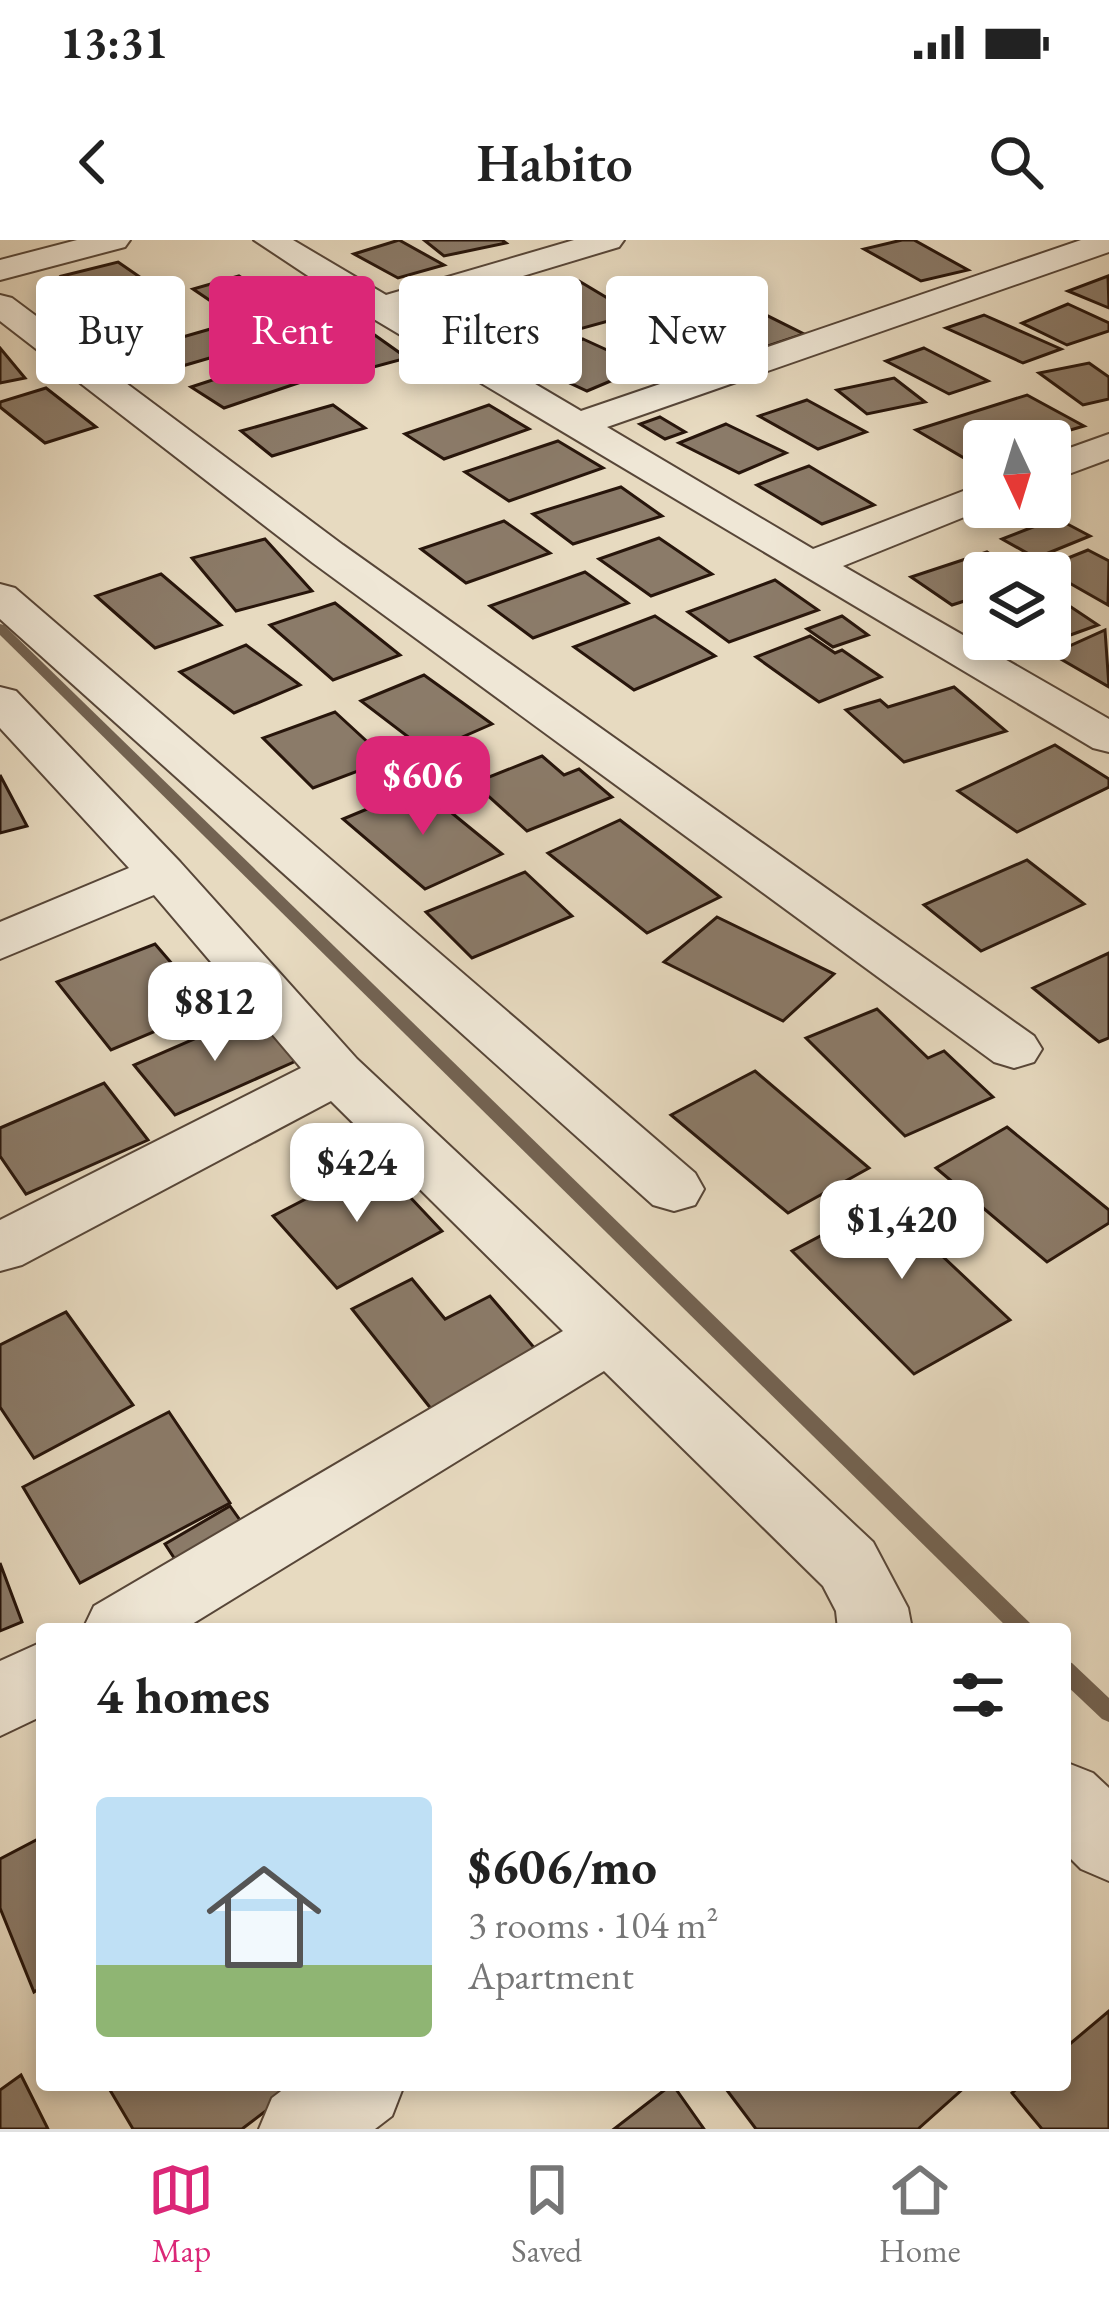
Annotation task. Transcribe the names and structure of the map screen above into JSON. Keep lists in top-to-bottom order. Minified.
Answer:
{"north":"bottom","page":{"status":"13:31","header":"Habito","chip":["Buy","Rent","Filters","New"],"price":["$606","$812","$424","$1,420"],"heading":"4 homes","list":[{"name":"$606/mo","note":"3 rooms · 104 m² · Apartment"}],"tabs":["Map","Saved","Home"]}}
